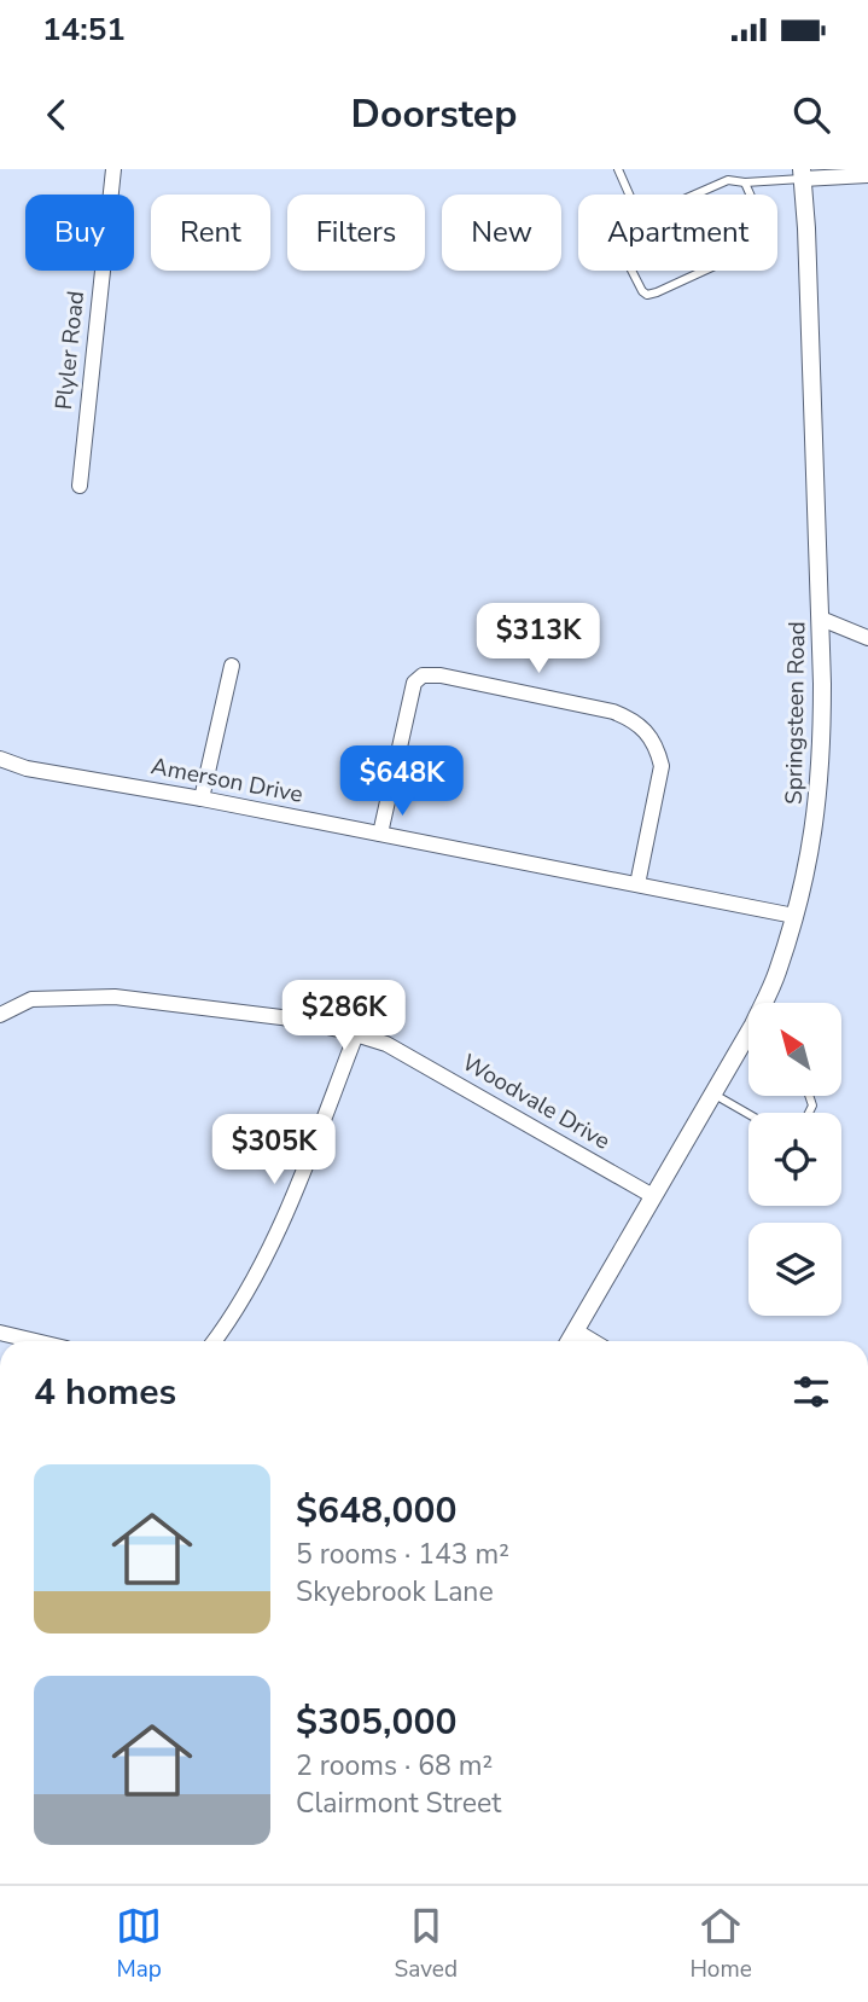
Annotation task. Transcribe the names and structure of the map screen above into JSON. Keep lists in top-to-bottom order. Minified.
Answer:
{"streets":{"street":["Plyler Road","Springsteen Road","Amerson Drive","Woodvale Drive"]},"crossings":[["Springsteen Road","Amerson Drive"],["Springsteen Road","Woodvale Drive"]],"north":"top left","page":{"status":"14:51","header":"Doorstep","chip":["Buy","Rent","Filters","New","Apartment"],"price":["$313K","$648K","$286K","$305K"],"heading":"4 homes","list":[{"name":"$648,000","note":"5 rooms · 143 m² · Skyebrook Lane"},{"name":"$305,000","note":"2 rooms · 68 m² · Clairmont Street"}],"tabs":["Map","Saved","Home"]}}
